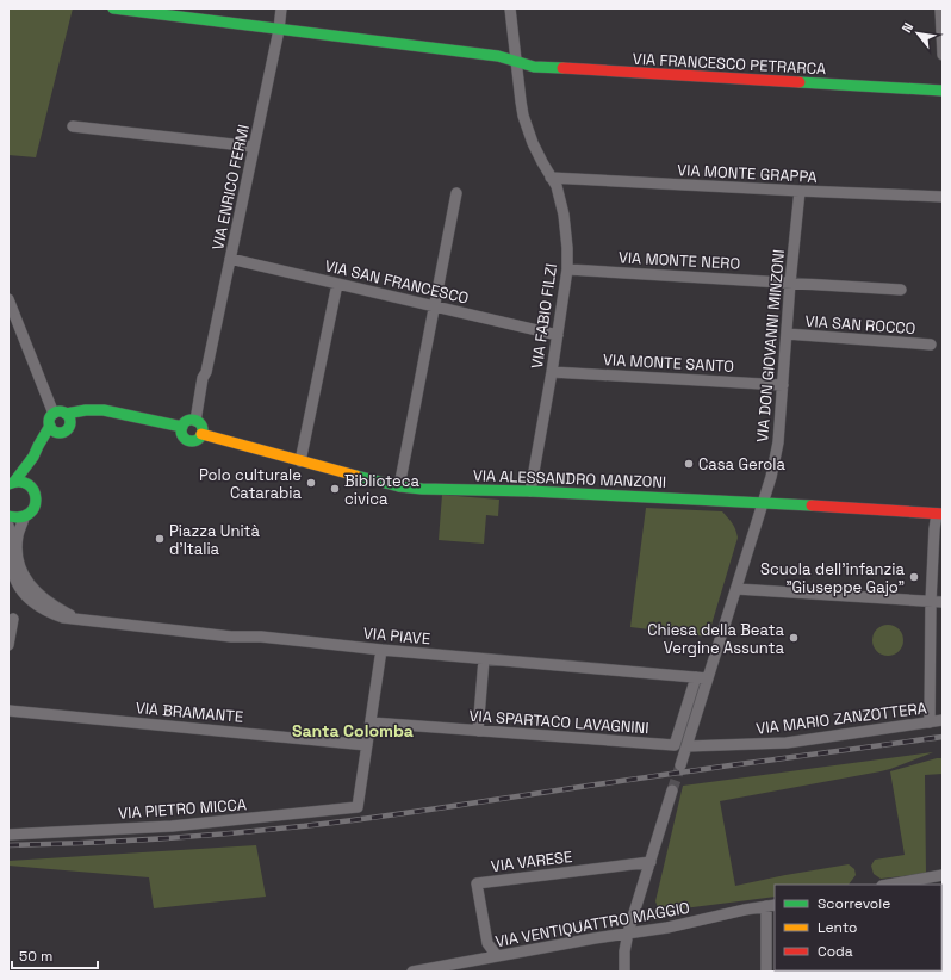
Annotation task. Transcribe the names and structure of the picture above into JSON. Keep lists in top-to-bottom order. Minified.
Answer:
{"streets":{"street":["VIA FRANCESCO PETRARCA","VIA MONTE GRAPPA","VIA ENRICO FERMI","VIA MONTE NERO","VIA SAN FRANCESCO","VIA FABIO FILZI","VIA SAN ROCCO","VIA DON GIOVANNI MINZONI","VIA MONTE SANTO","VIA ALESSANDRO MANZONI","VIA PIAVE","VIA BRAMANTE","VIA MARIO ZANZOTTERA","VIA SPARTACO LAVAGNINI","VIA PIETRO MICCA","VIA VARESE","VIA VENTIQUATTRO MAGGIO"]},"crossings":[["VIA FRANCESCO PETRARCA","VIA ENRICO FERMI"],["VIA FRANCESCO PETRARCA","VIA FABIO FILZI"],["VIA MONTE GRAPPA","VIA FABIO FILZI"],["VIA MONTE GRAPPA","VIA DON GIOVANNI MINZONI"],["VIA ENRICO FERMI","VIA SAN FRANCESCO"],["VIA ENRICO FERMI","VIA ALESSANDRO MANZONI"],["VIA MONTE NERO","VIA FABIO FILZI"],["VIA MONTE NERO","VIA DON GIOVANNI MINZONI"],["VIA SAN FRANCESCO","VIA FABIO FILZI"],["VIA FABIO FILZI","VIA MONTE SANTO"],["VIA FABIO FILZI","VIA ALESSANDRO MANZONI"],["VIA SAN ROCCO","VIA DON GIOVANNI MINZONI"],["VIA DON GIOVANNI MINZONI","VIA MONTE SANTO"],["VIA DON GIOVANNI MINZONI","VIA ALESSANDRO MANZONI"],["VIA DON GIOVANNI MINZONI","VIA PIAVE"],["VIA DON GIOVANNI MINZONI","VIA MARIO ZANZOTTERA"],["VIA PIAVE","VIA SPARTACO LAVAGNINI"],["VIA BRAMANTE","VIA PIETRO MICCA"],["VIA VARESE","VIA VENTIQUATTRO MAGGIO"]],"districts":["Santa Colomba"],"places":["Casa Gerola","Polo culturale Catarabia","Biblioteca civica","Piazza Unità d'Italia","Scuola dell'infanzia \"Giuseppe Gajo\"","Chiesa della Beata Vergine Assunta"],"legend":["Scorrevole","Lento","Coda"],"scale_bar":"50 m","north":"top left"}
